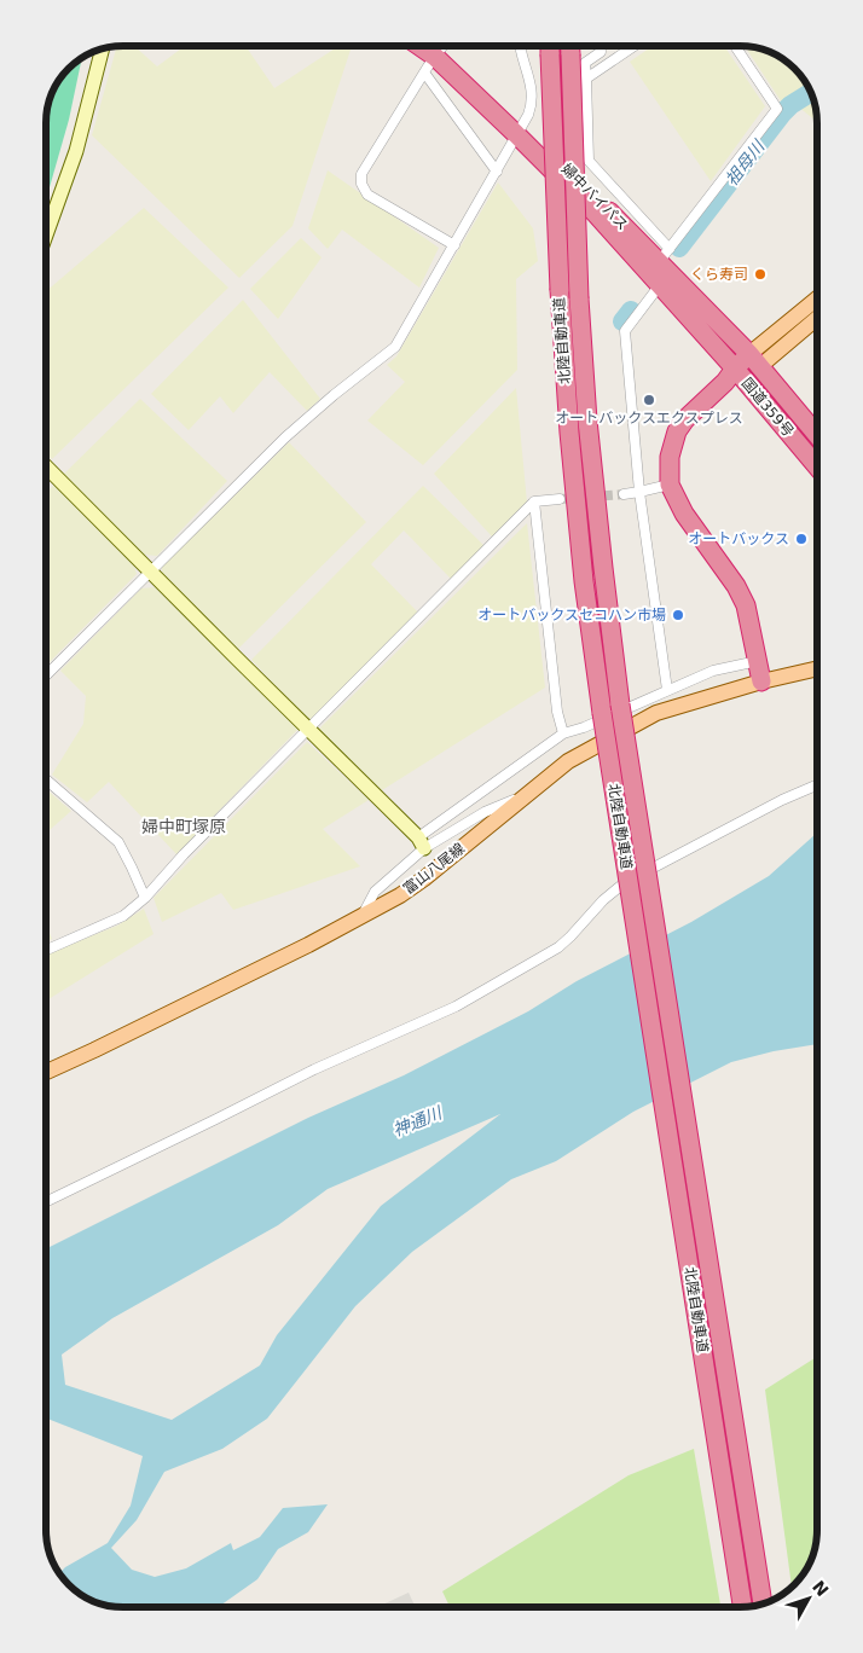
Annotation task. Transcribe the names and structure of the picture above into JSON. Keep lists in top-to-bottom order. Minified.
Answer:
{"streets":{"highway":["婦中バイパス","北陸自動車道","国道359号"],"main road":["富山八尾線"]},"crossings":[["婦中バイパス","国道359号"]],"districts":["婦中町塚原"],"water":["祖母川","神通川"],"places":["くら寿司","オートバックスエクスプレス","オートバックス","オートバックスセコハン市場"],"north":"top right"}
